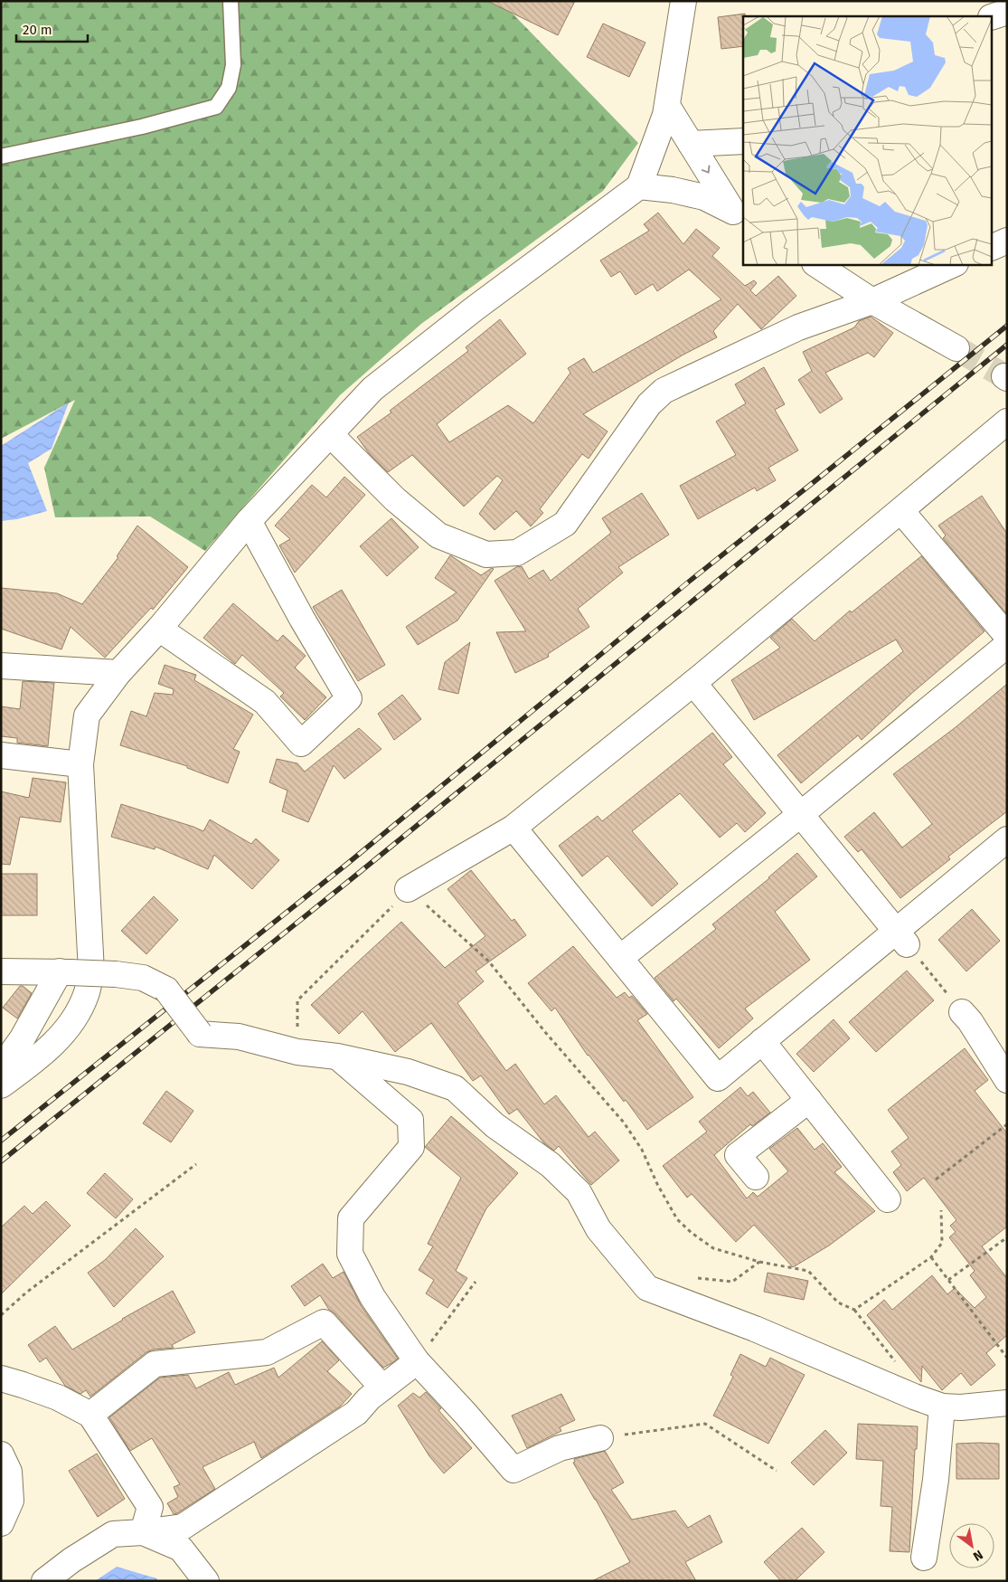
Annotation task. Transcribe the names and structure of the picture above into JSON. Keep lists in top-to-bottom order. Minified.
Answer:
{"scale_bar":"20 m","north":"bottom right"}
